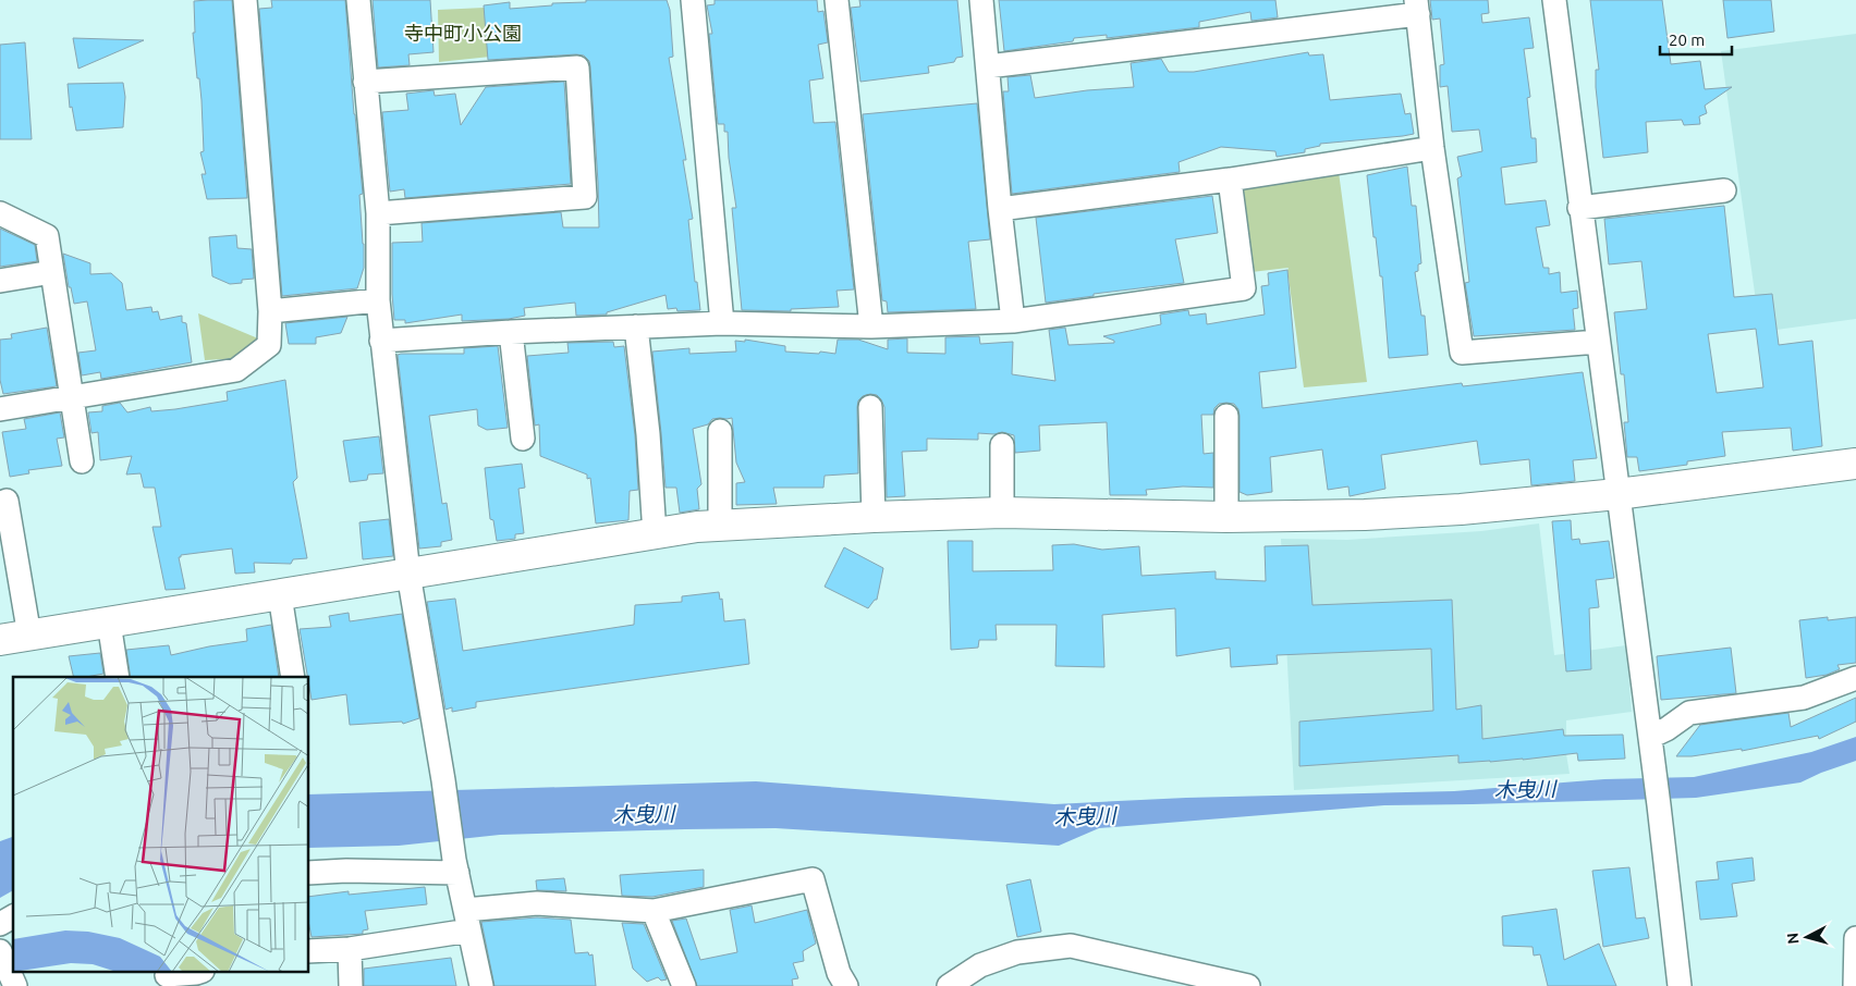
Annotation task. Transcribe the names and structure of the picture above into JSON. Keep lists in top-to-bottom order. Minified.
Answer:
{"water":["木曳川"],"parks":["寺中町小公園"],"scale_bar":"20 m","north":"left"}
